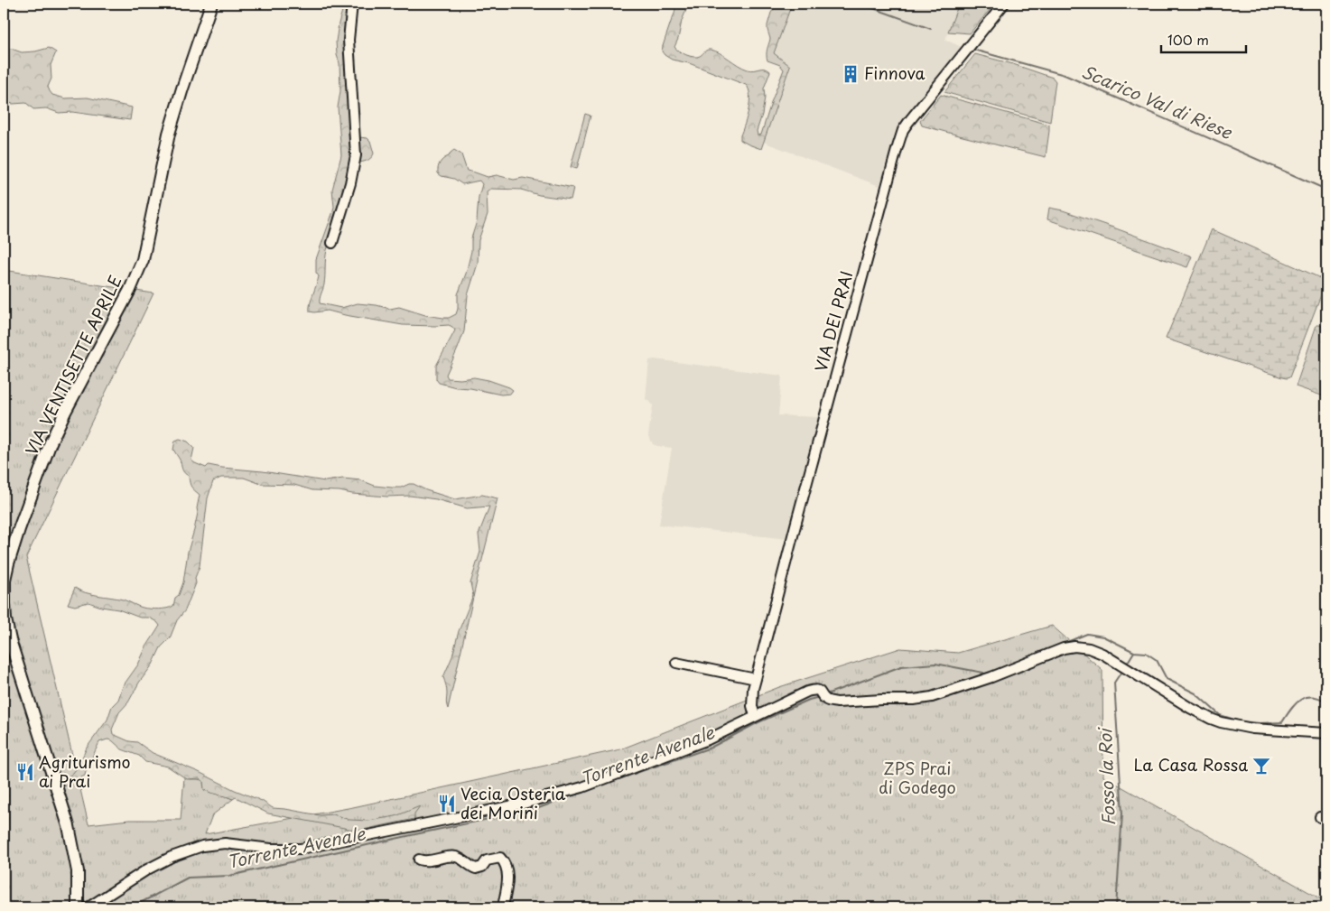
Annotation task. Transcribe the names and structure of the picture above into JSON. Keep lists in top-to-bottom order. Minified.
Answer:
{"streets":{"main road":["VIA VENTISETTE APRILE"],"street":["VIA DEI PRAI"]},"water":["Scarico Val di Riese","Torrente Avenale","Fosso la Roi"],"parks":["ZPS Prai di Godego"],"places":{"building":["Finnova"],"bar":["La Casa Rossa"],"restaurant":["Agriturismo ai Prai","Vecia Osteria dei Morini"]},"scale_bar":"100 m"}
